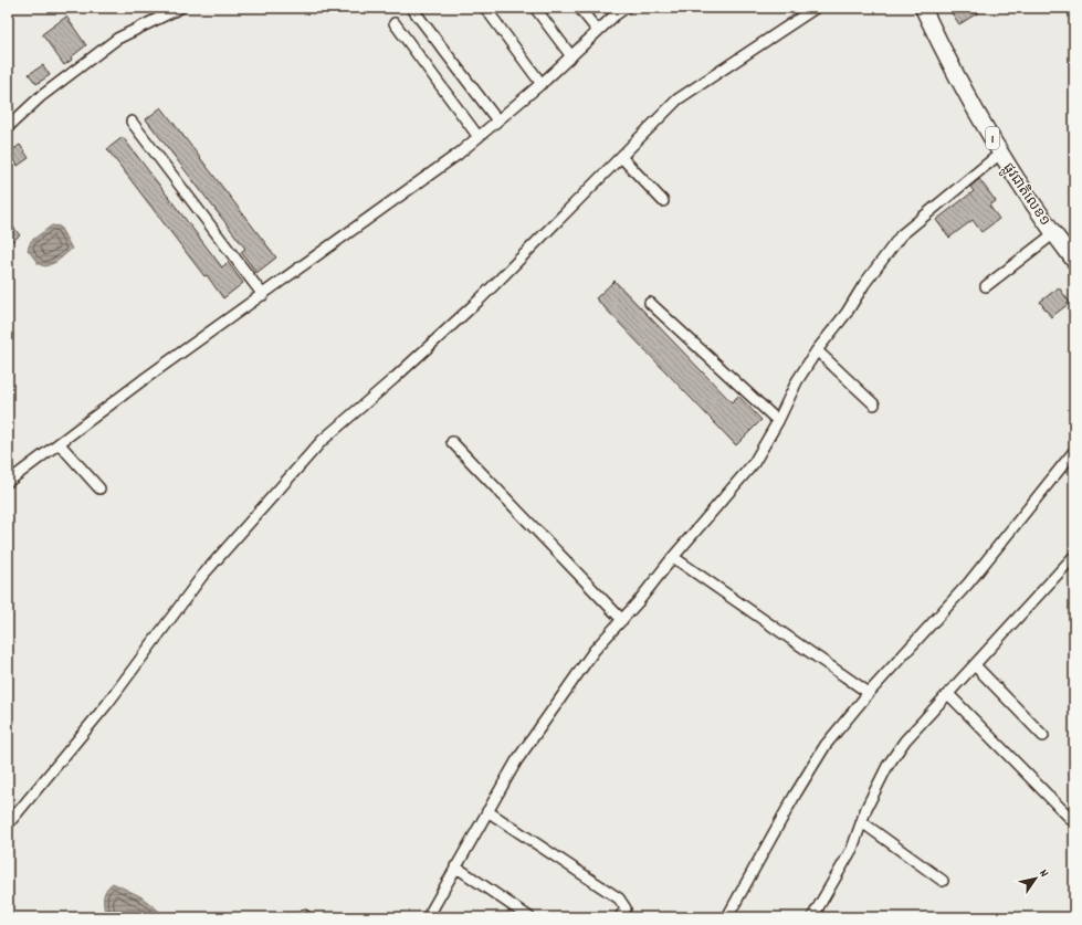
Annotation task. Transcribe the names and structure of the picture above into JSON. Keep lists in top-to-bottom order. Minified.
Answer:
{"streets":{"highway":["1","ផ្លូវជាតិលេខ១"]},"north":"top right"}
